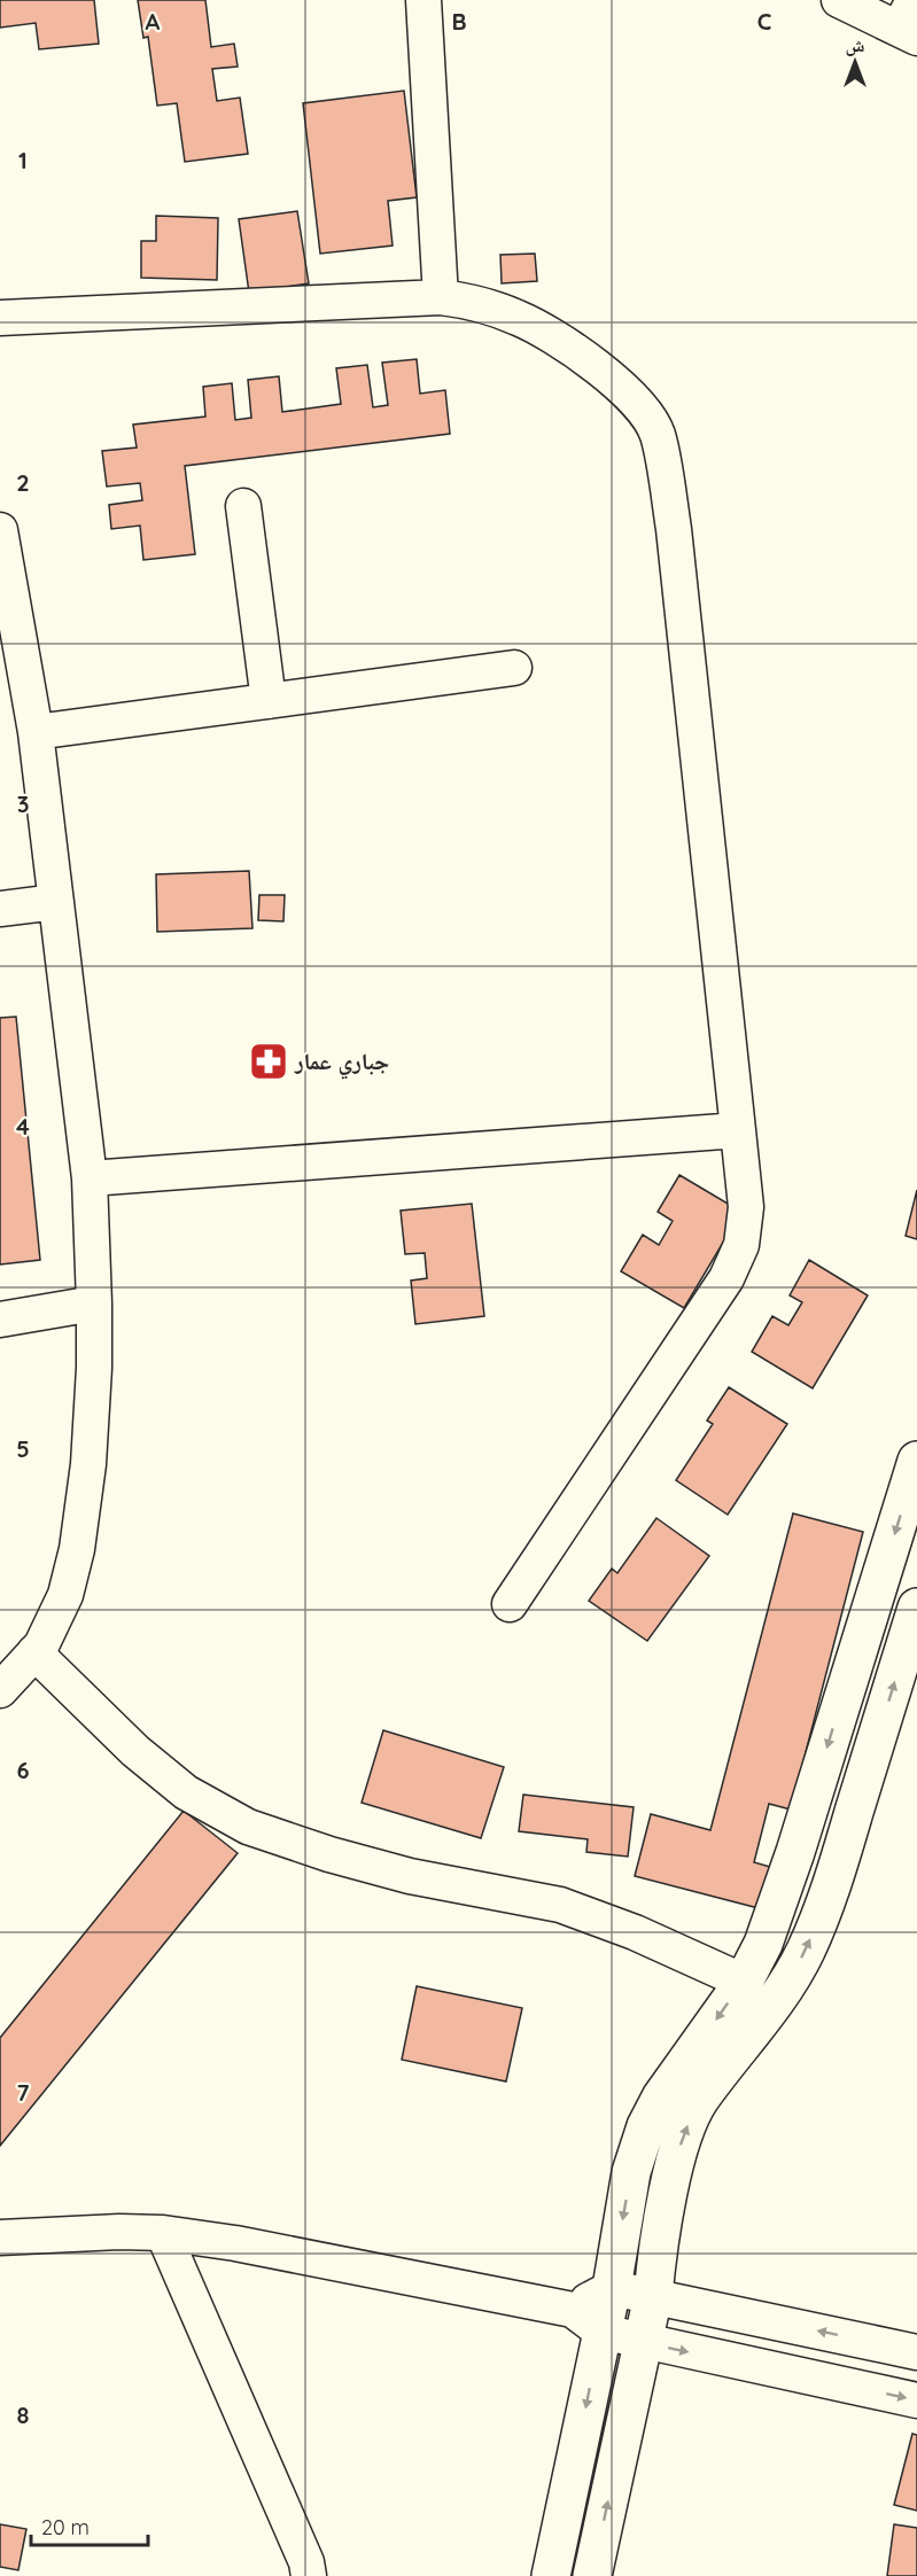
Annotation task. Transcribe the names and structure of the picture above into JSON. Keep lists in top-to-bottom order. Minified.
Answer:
{"places":{"pharmacy":["جباري عمار"]},"scale_bar":"20 m","north":"top","grid":{"columns":["A","B","C"],"rows":["1","2","3","4","5","6","7","8"]}}
